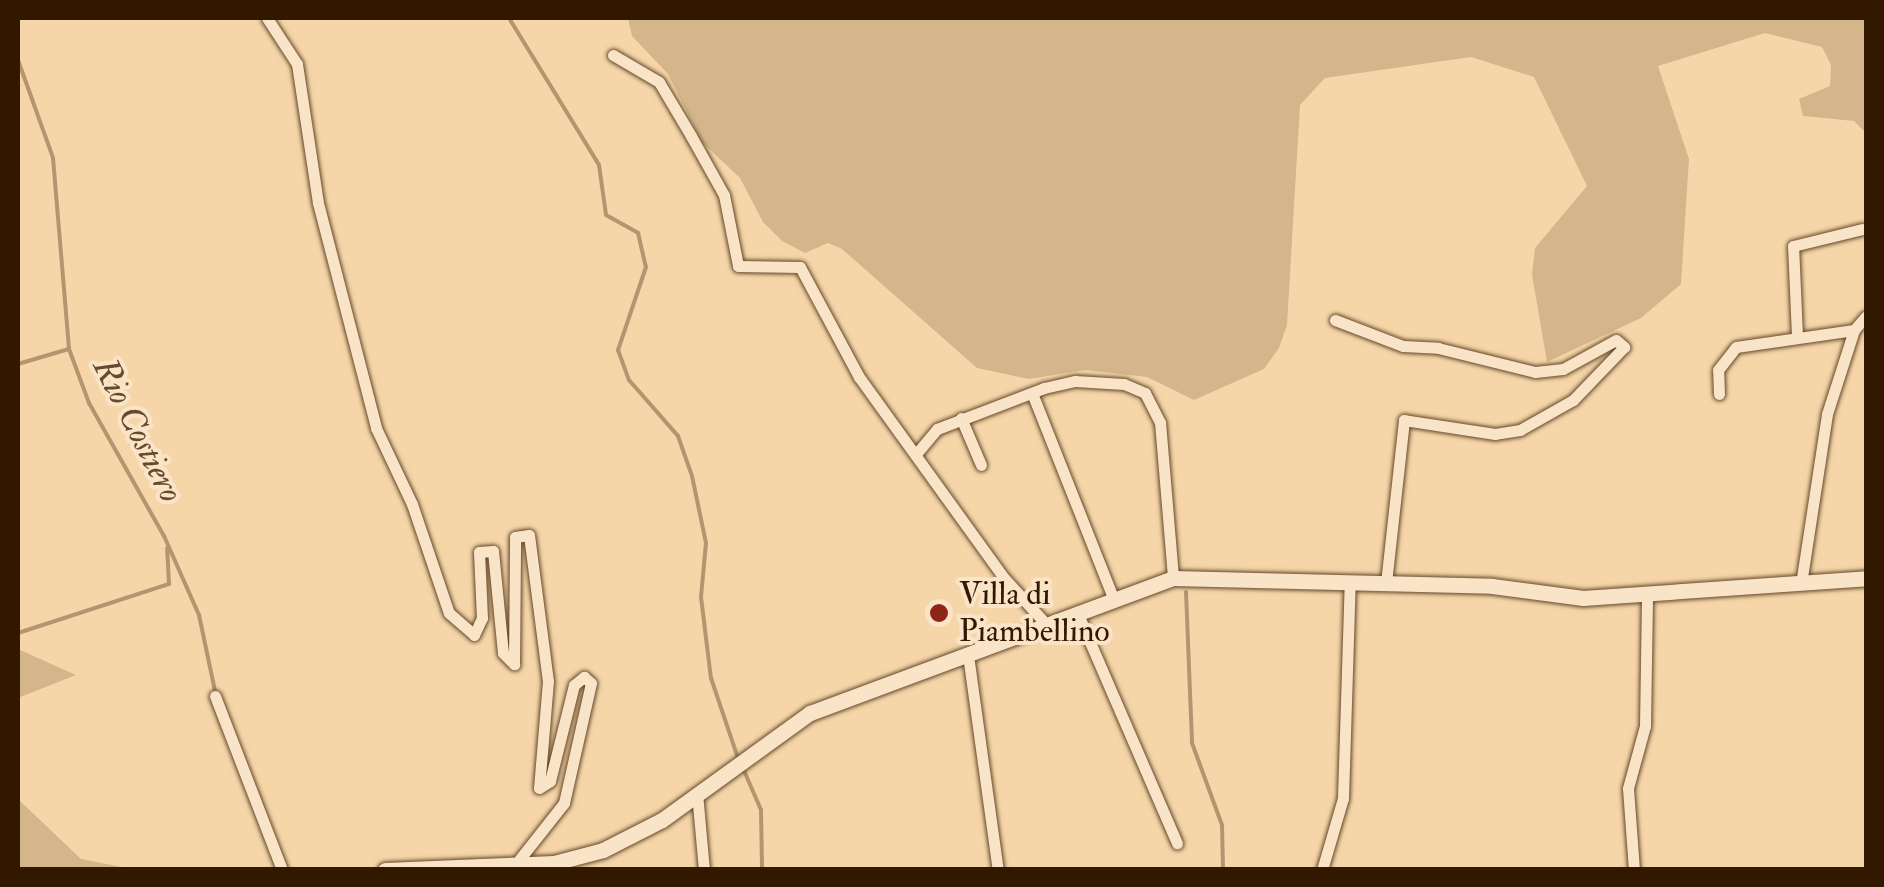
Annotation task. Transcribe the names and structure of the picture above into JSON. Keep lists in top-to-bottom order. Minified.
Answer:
{"water":["Rio Costiero"],"places":["Villa di Piambellino"]}
